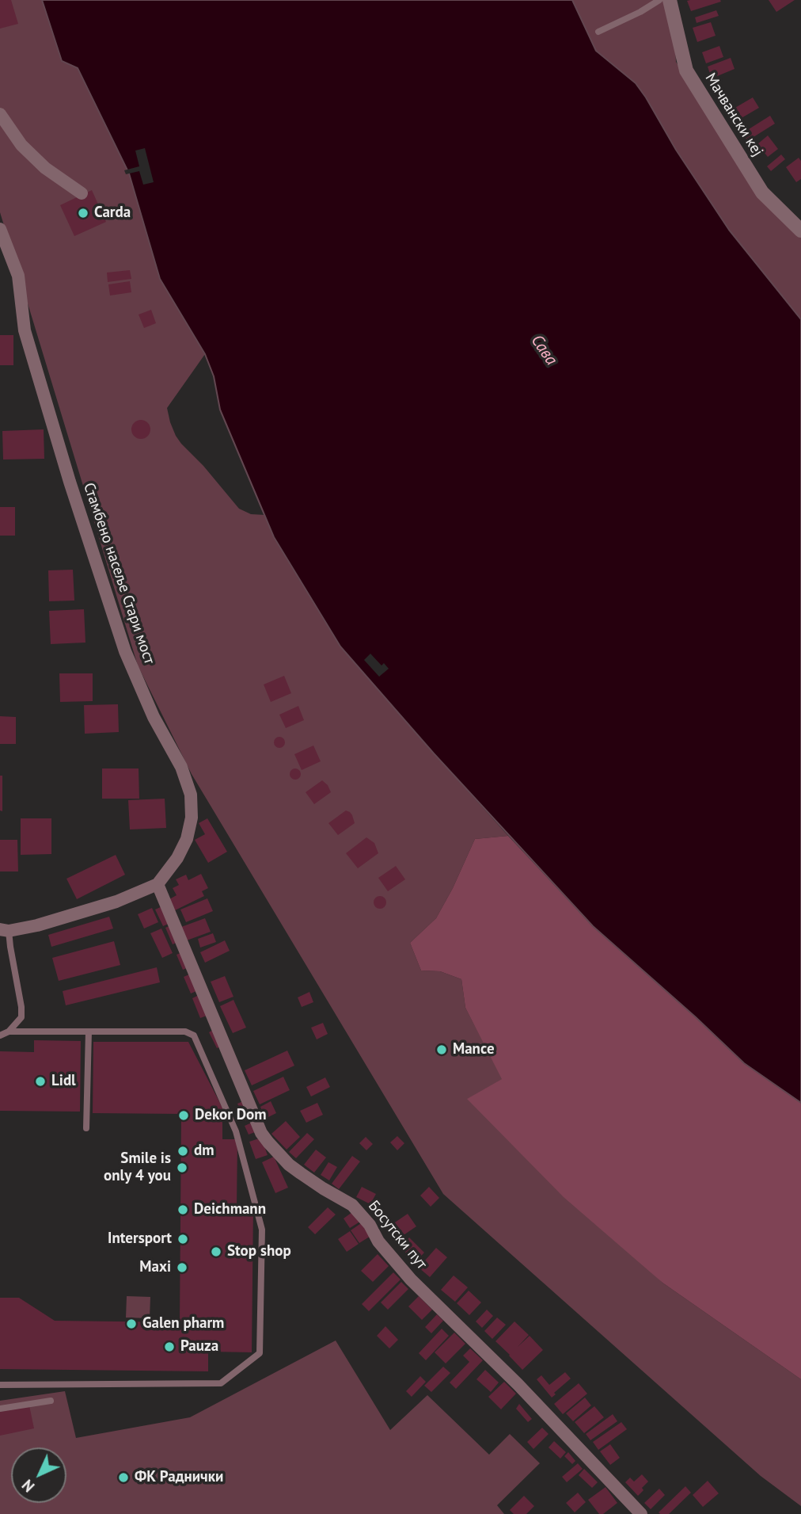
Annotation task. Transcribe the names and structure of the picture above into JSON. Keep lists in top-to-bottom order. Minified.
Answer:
{"streets":{"street":["Мачвански кеј","Стамбено насеље Стари мост","Босутски пут"]},"crossings":[["Стамбено насеље Стари мост","Босутски пут"]],"water":["Сава"],"places":["Carda","Mance","Lidl","Dekor Dom","dm","Smile is only 4 you","Deichmann","Intersport","Stop shop","Maxi","Galen pharm","Pauza","ФК Раднички"],"north":"bottom left"}
